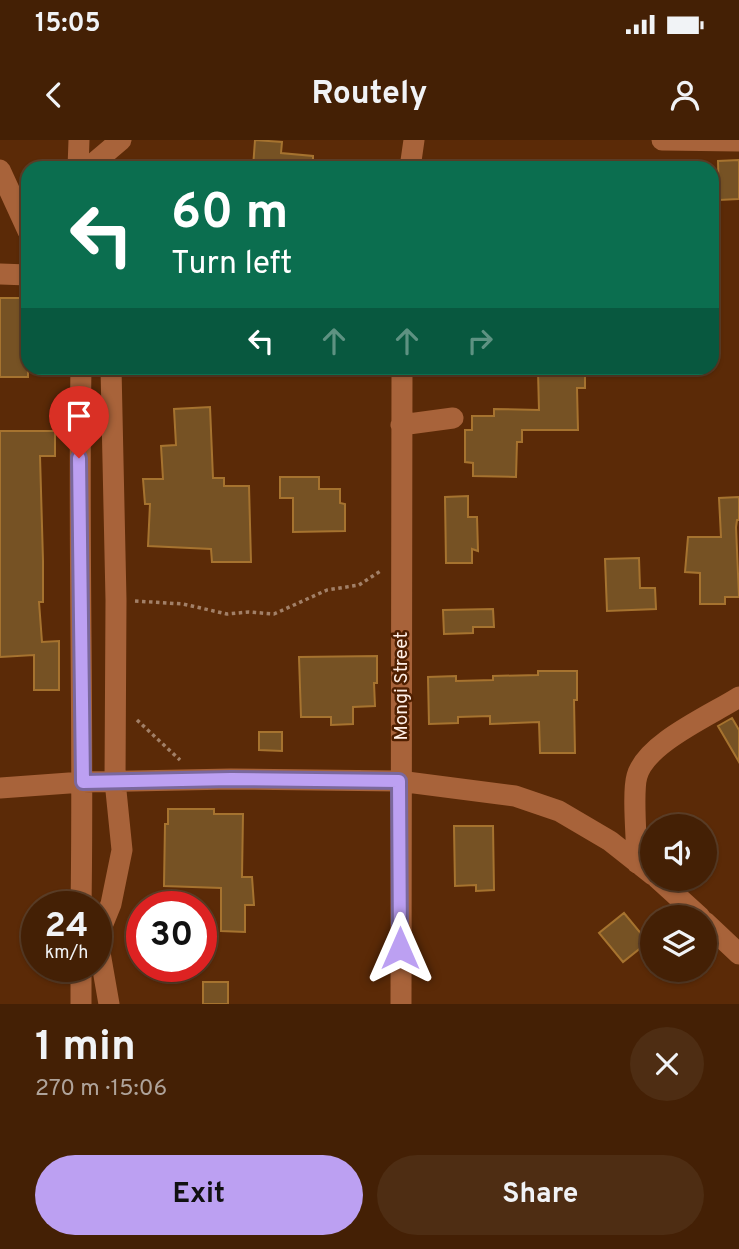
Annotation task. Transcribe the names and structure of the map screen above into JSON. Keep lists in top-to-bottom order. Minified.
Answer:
{"streets":{"street":["Mongi Street"]},"page":{"status":"15:05","header":"Routely","turn":["60 m","Turn left"],"speed":"24 km/h","limit":"30","heading":["1 min","270 m · 15:06"],"buttons":["Exit","Share"]}}
